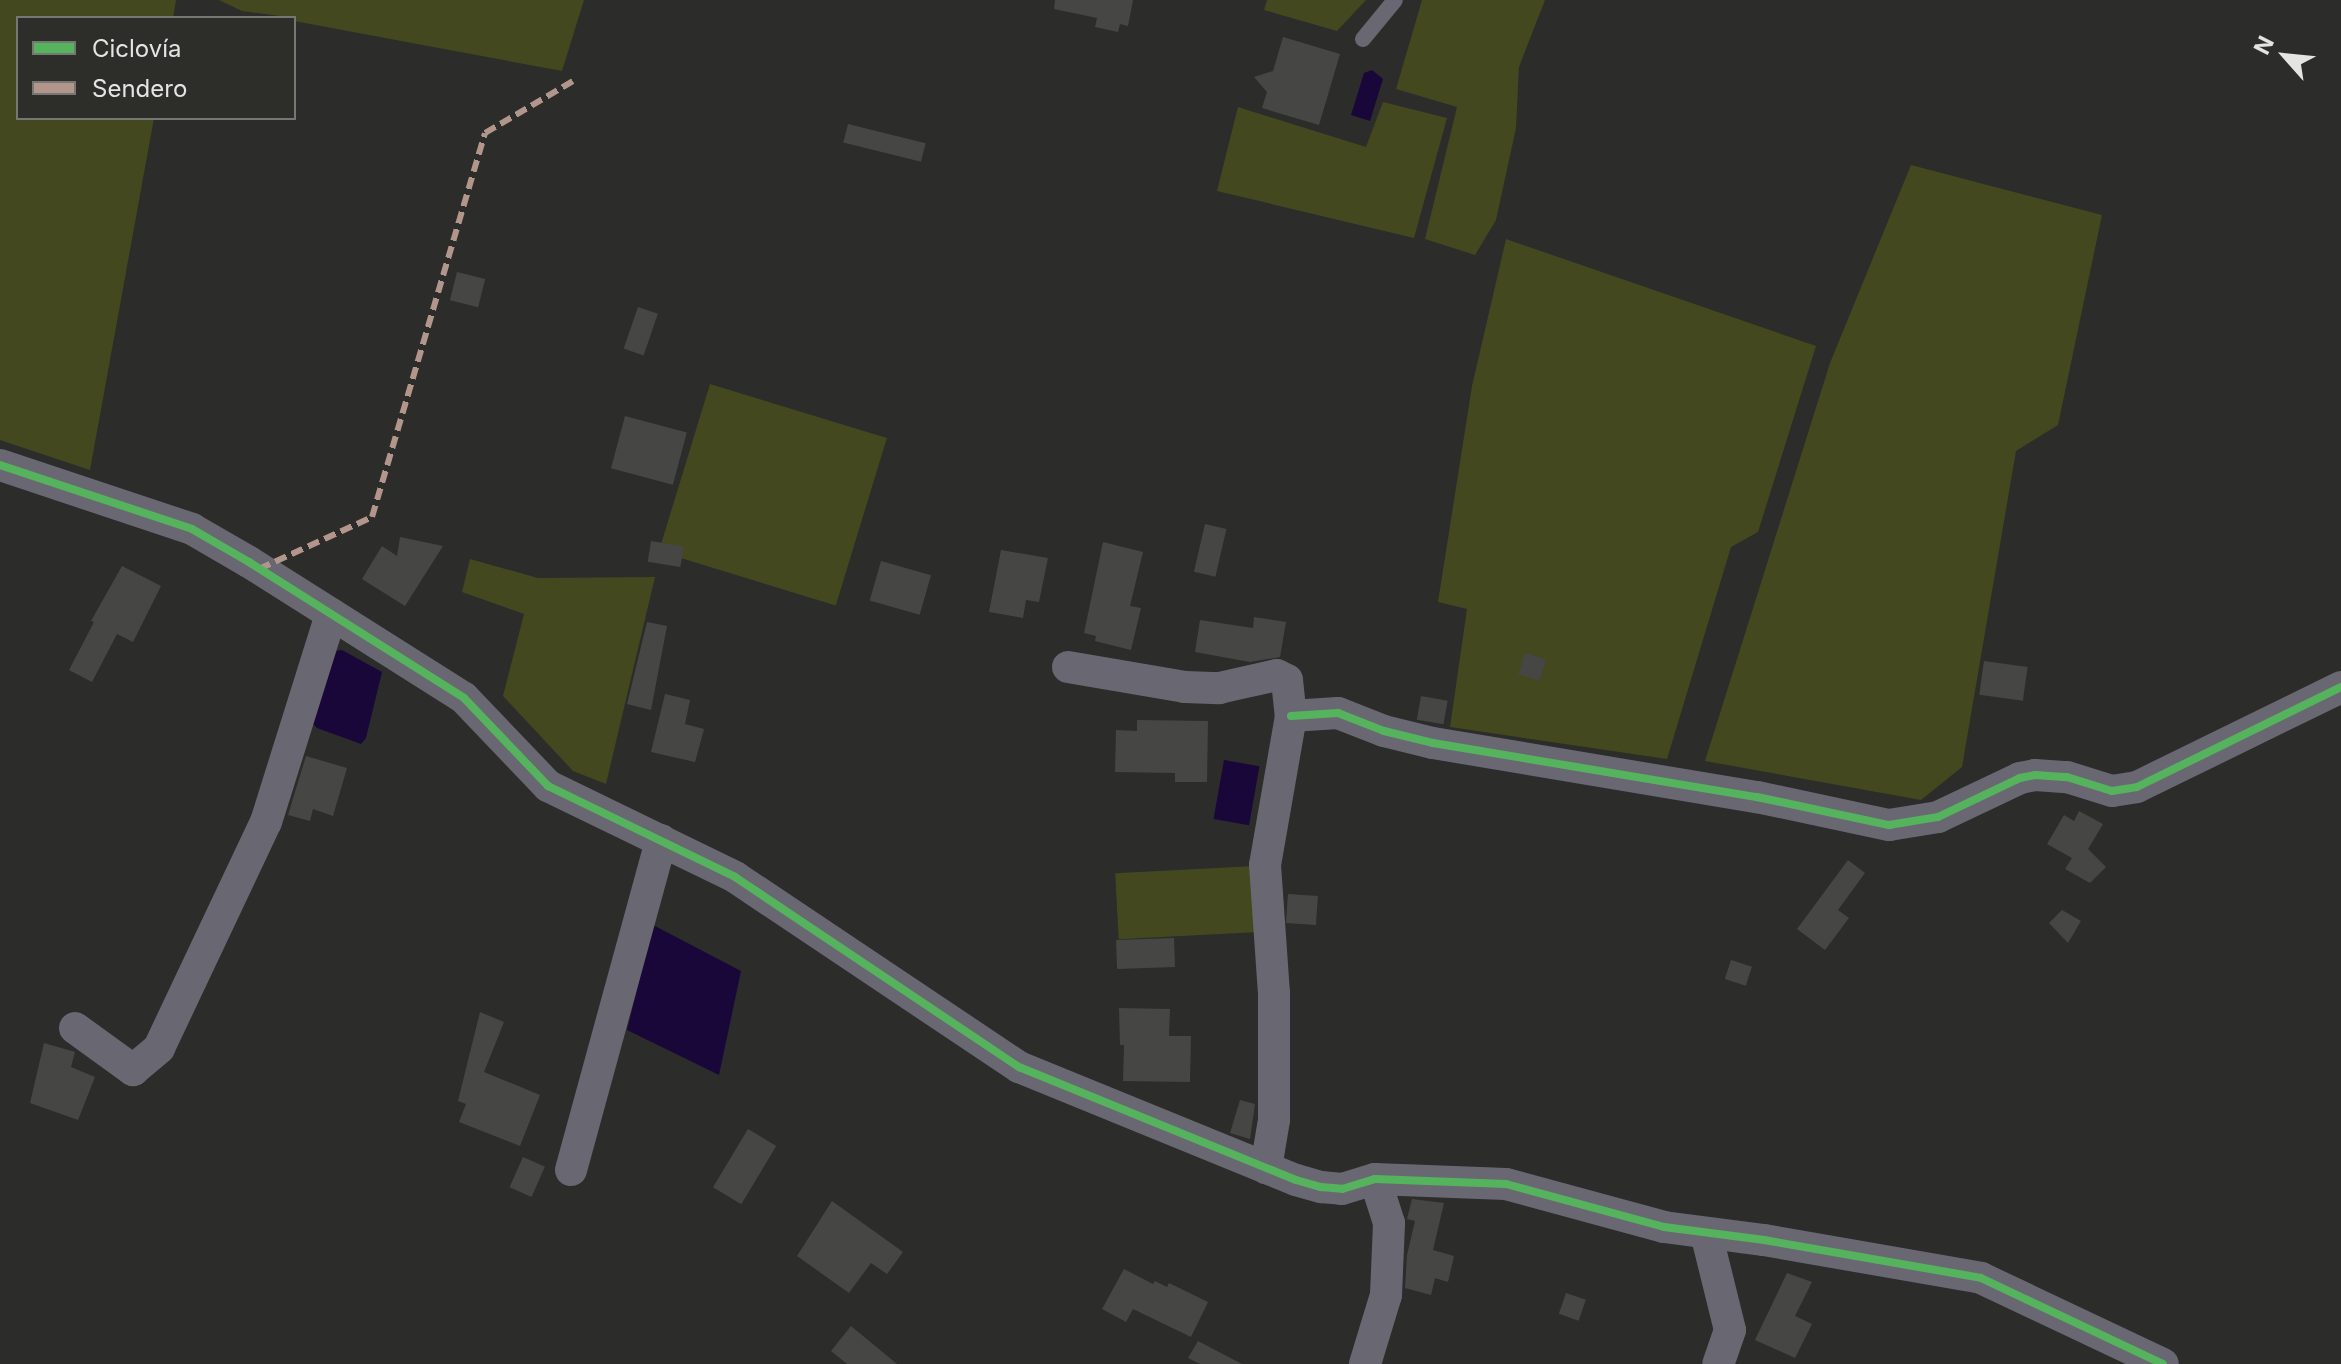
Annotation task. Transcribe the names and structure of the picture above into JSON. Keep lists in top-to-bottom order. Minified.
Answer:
{"legend":["Ciclovía","Sendero"],"north":"top left"}
